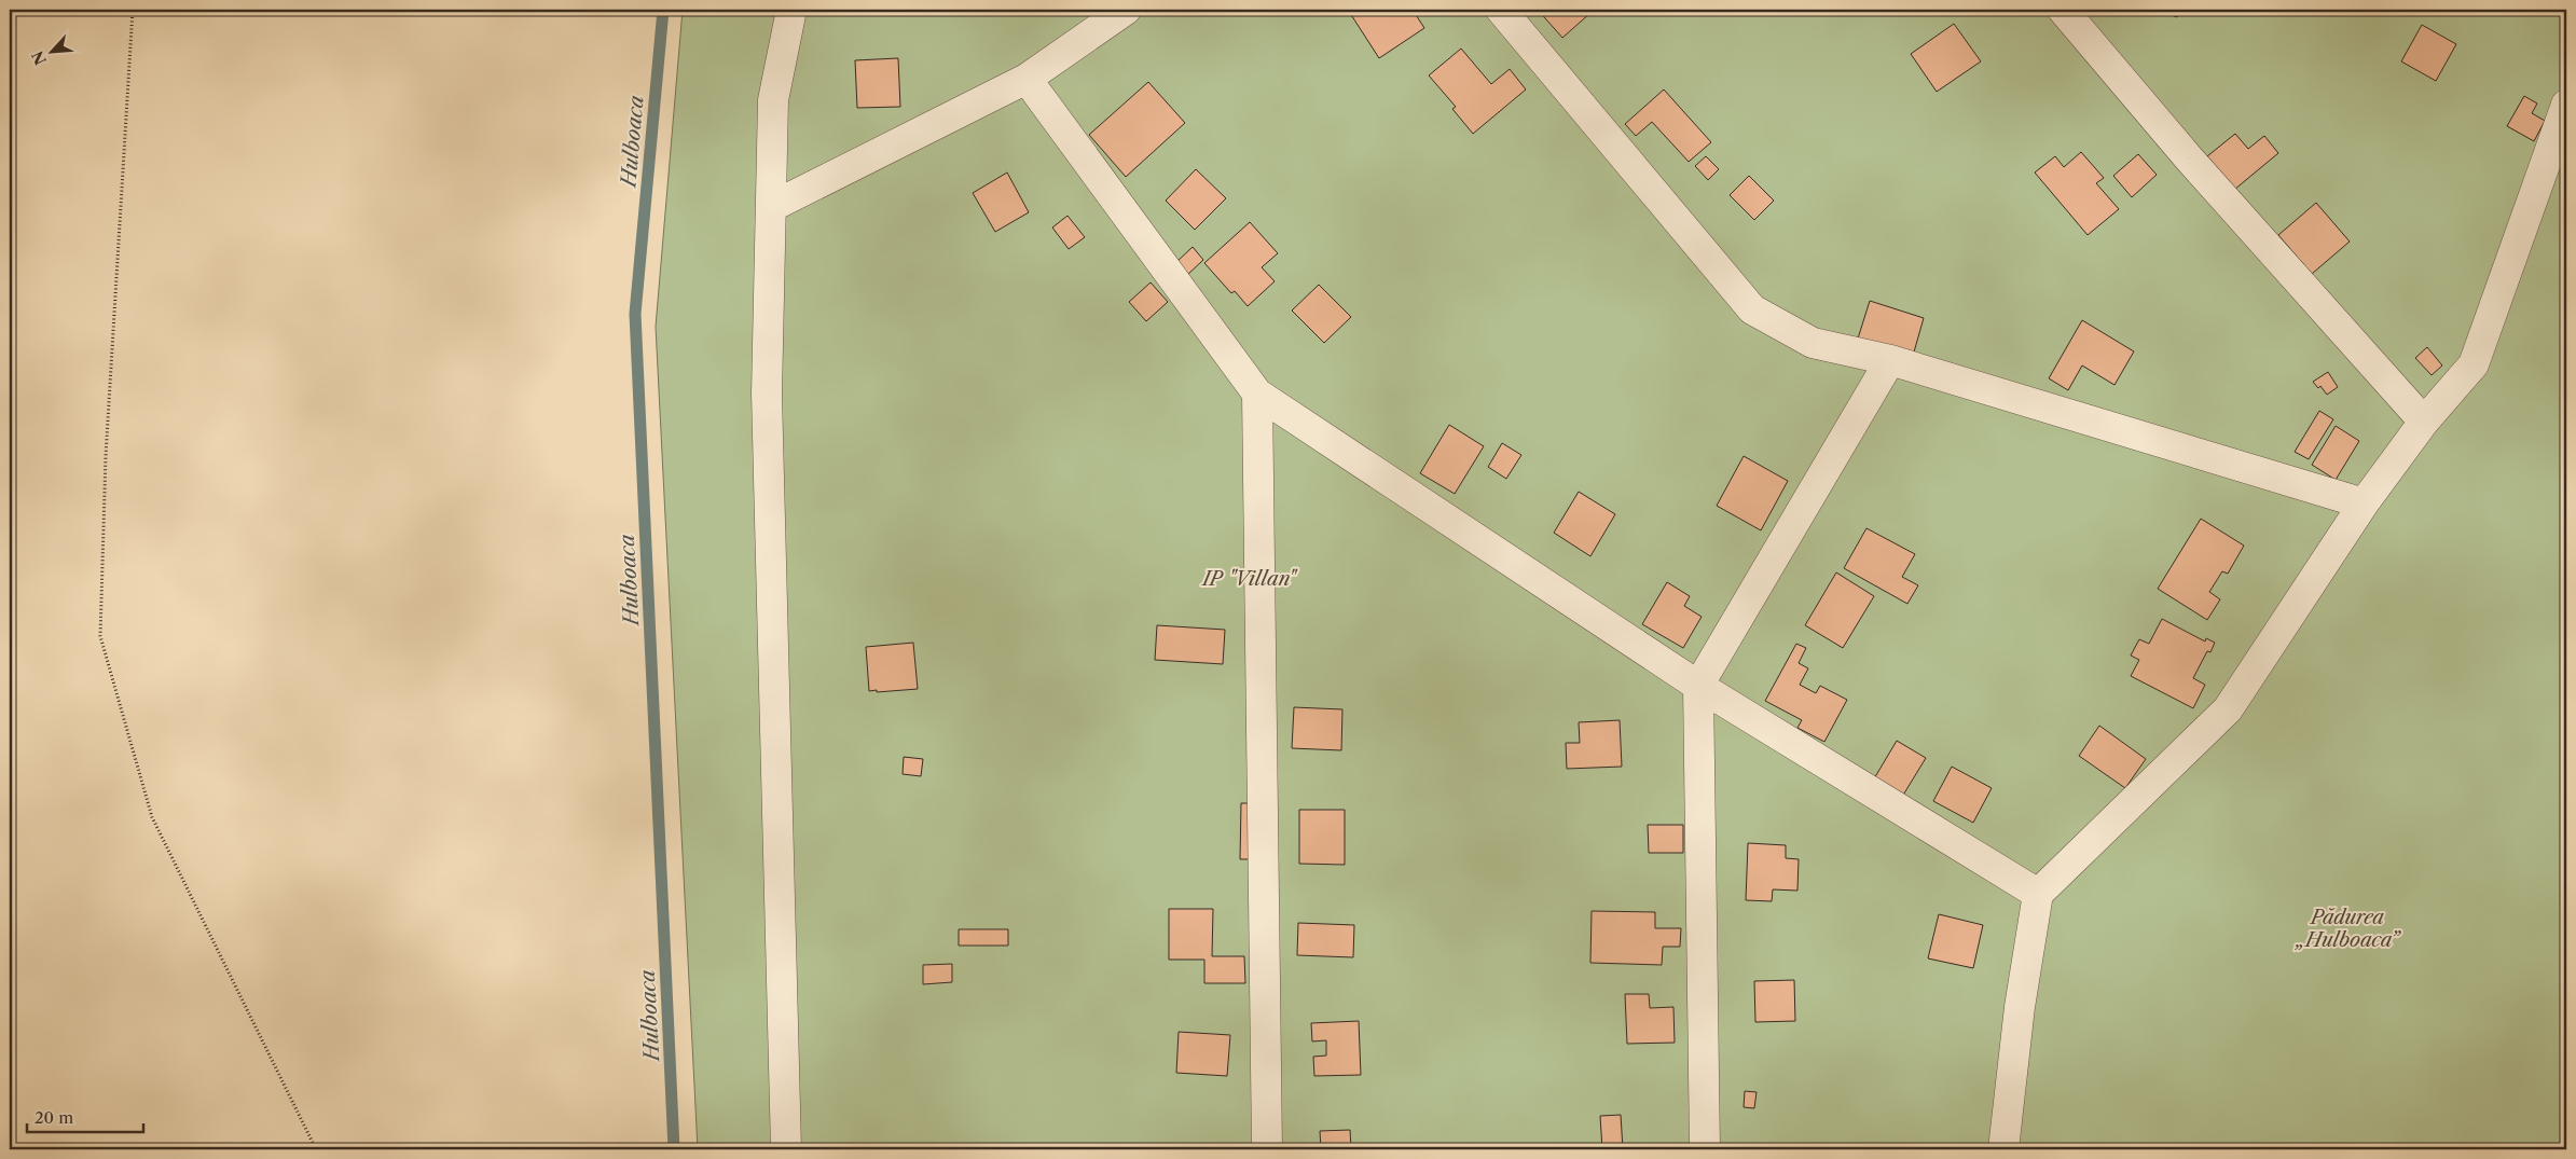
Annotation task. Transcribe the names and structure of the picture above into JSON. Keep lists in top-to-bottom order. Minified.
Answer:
{"water":["Hulboaca"],"parks":["IP \"Villan\"","Pădurea „Hulboaca”"],"scale_bar":"20 m","north":"bottom left"}
